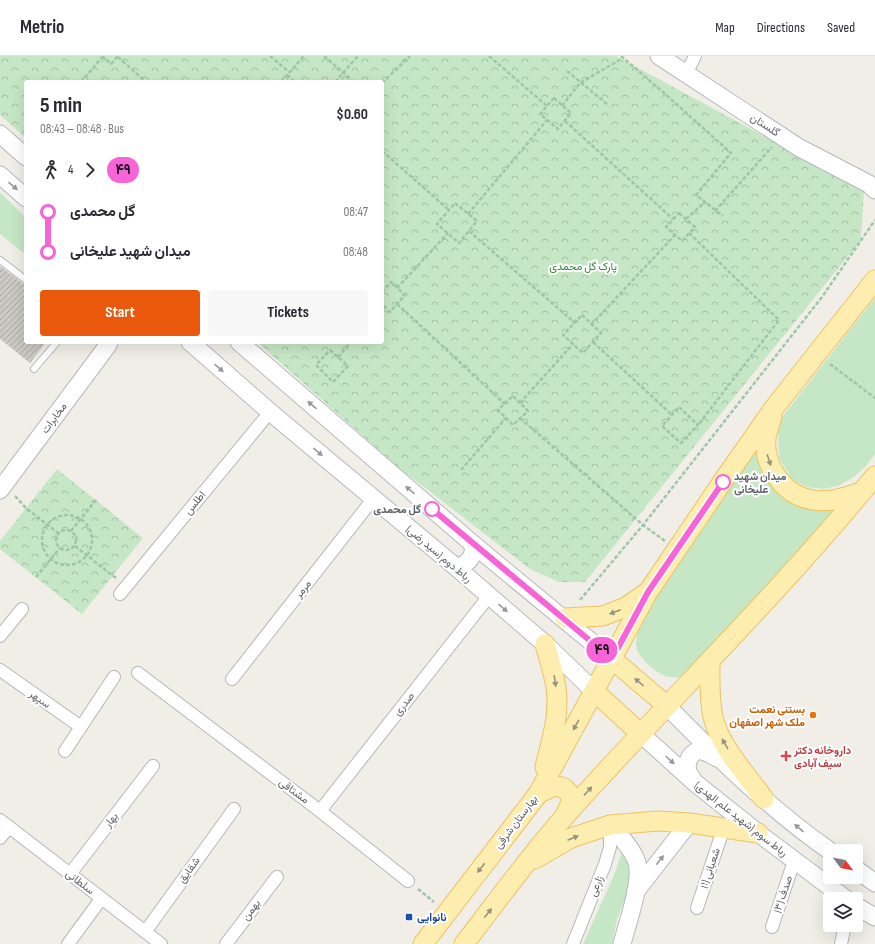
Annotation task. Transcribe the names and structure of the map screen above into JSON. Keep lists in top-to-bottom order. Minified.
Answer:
{"streets":{"main road":["گلستان","مخابرات","رباط دوم (سید رضی)","رباط سوم (شهید علم الهدی)","بهارستان شرقی"],"street":["اطلس","مرمر","سپهر","صدری","مشتاقی","بهار","شعبانی (۱)","شقایق","سلطانی","زارعی","صدف (۳)","بهمن"]},"crossings":[["اطلس","رباط دوم (سید رضی)"],["رباط دوم (سید رضی)","مرمر"],["رباط دوم (سید رضی)","صدری"],["رباط دوم (سید رضی)","بهارستان شرقی"],["صدری","مشتاقی"],["رباط سوم (شهید علم الهدی)","صدف (۳)"],["بهار","سلطانی"],["شقایق","سلطانی"]],"parks":["پارک گل محمدی"],"places":{"other":["میدان شهید علیخانی","گل محمدی","بستنی نعمت ملک شهر اصفهان"],"health":["داروخانه دکتر سیف آبادی"],"transit":["نانوایی"]},"lines":["bus line ۴۹"],"north":"bottom right","page":{"header":"Metrio","nav":["Map","Directions","Saved"],"on_map":"۴۹","heading":["5 min","08:43 – 08:48 · Bus","$0.60"],"legs":["4","۴۹"],"list":[{"name":"گل محمدی","value":"08:47"},{"name":"میدان شهید علیخانی","value":"08:48"}],"buttons":["Start","Tickets"]}}
